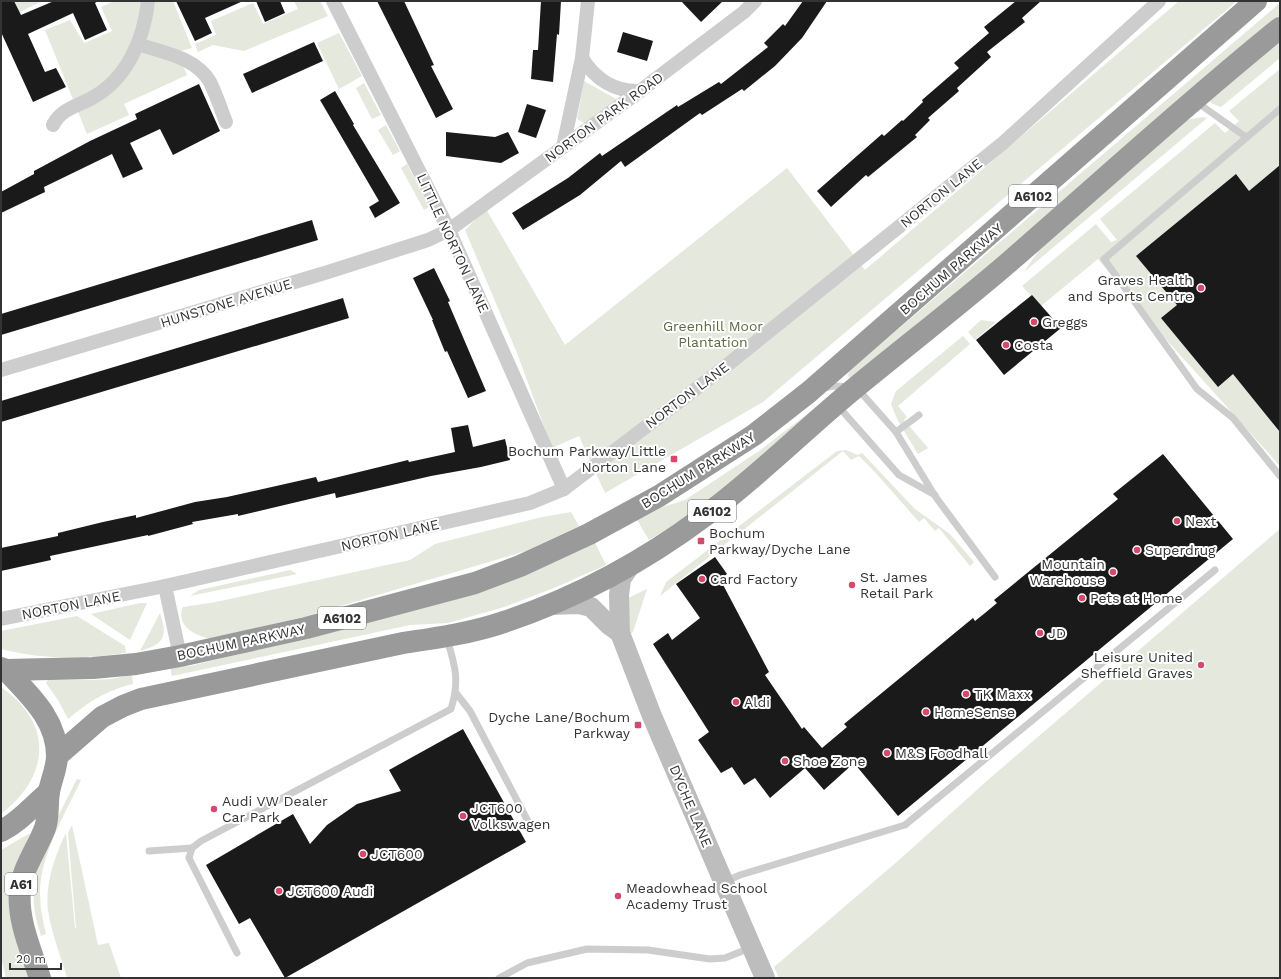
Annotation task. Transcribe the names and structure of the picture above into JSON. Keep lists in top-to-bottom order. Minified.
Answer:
{"streets":{"highway":["A6102","BOCHUM PARKWAY","A61"],"street":["NORTON PARK ROAD","NORTON LANE","LITTLE NORTON LANE","HUNSTONE AVENUE","DYCHE LANE"]},"crossings":[["NORTON PARK ROAD","LITTLE NORTON LANE"],["NORTON PARK ROAD","HUNSTONE AVENUE"],["NORTON LANE","LITTLE NORTON LANE"],["LITTLE NORTON LANE","HUNSTONE AVENUE"],["BOCHUM PARKWAY","DYCHE LANE"]],"parks":["Greenhill Moor Plantation"],"places":{"other":["Graves Health and Sports Centre","Greggs","Costa","Next","Superdrug","Mountain Warehouse","Card Factory","St. James Retail Park","Pets at Home","JD","Leisure United Sheffield Graves","TK Maxx","Aldi","HomeSense","M&S Foodhall","Shoe Zone","Audi VW Dealer Car Park","JCT600 Volkswagen","JCT600","JCT600 Audi","Meadowhead School Academy Trust"],"transit":["Bochum Parkway/Little Norton Lane","Bochum Parkway/Dyche Lane","Dyche Lane/Bochum Parkway"]},"scale_bar":"20 m"}
